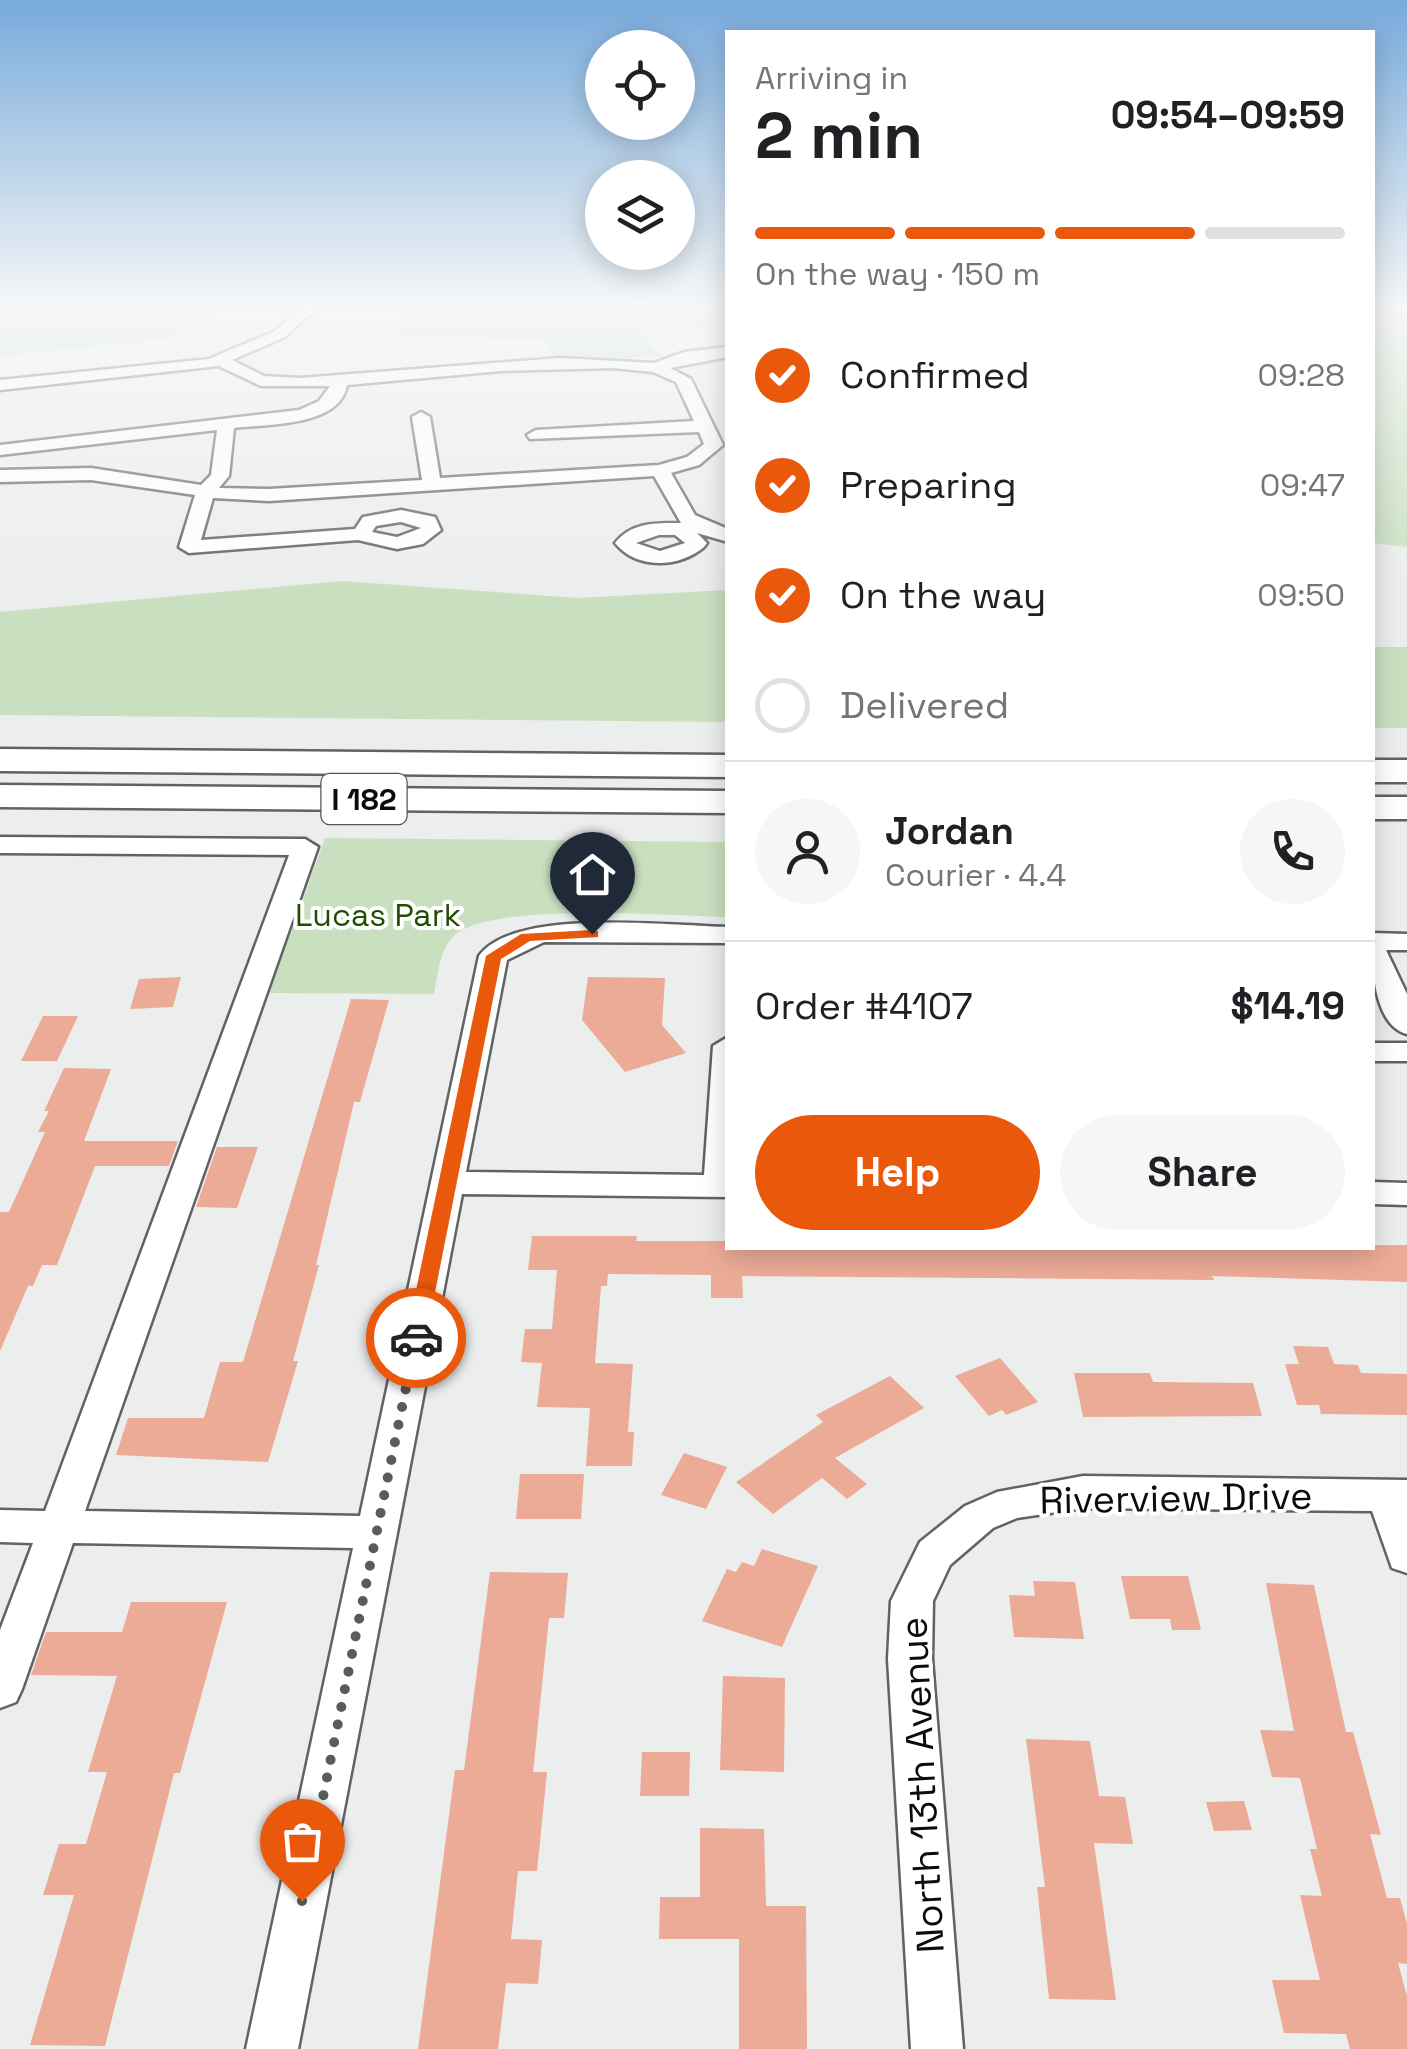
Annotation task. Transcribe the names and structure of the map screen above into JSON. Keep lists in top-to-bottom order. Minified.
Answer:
{"streets":{"highway":["I 182"],"street":["Riverview Drive","North 13th Avenue"]},"crossings":[["Riverview Drive","North 13th Avenue"]],"parks":["Lucas Park"],"page":{"heading":["2 min","Arriving in","09:54–09:59"],"panel":["Jordan","Courier · 4.4","Order #4107","$14.19"],"bar":"On the way · 150 m","list":[["Confirmed","09:28"],["Preparing","09:47"],["On the way","09:50"],"Delivered"],"buttons":["Help","Share"]}}
